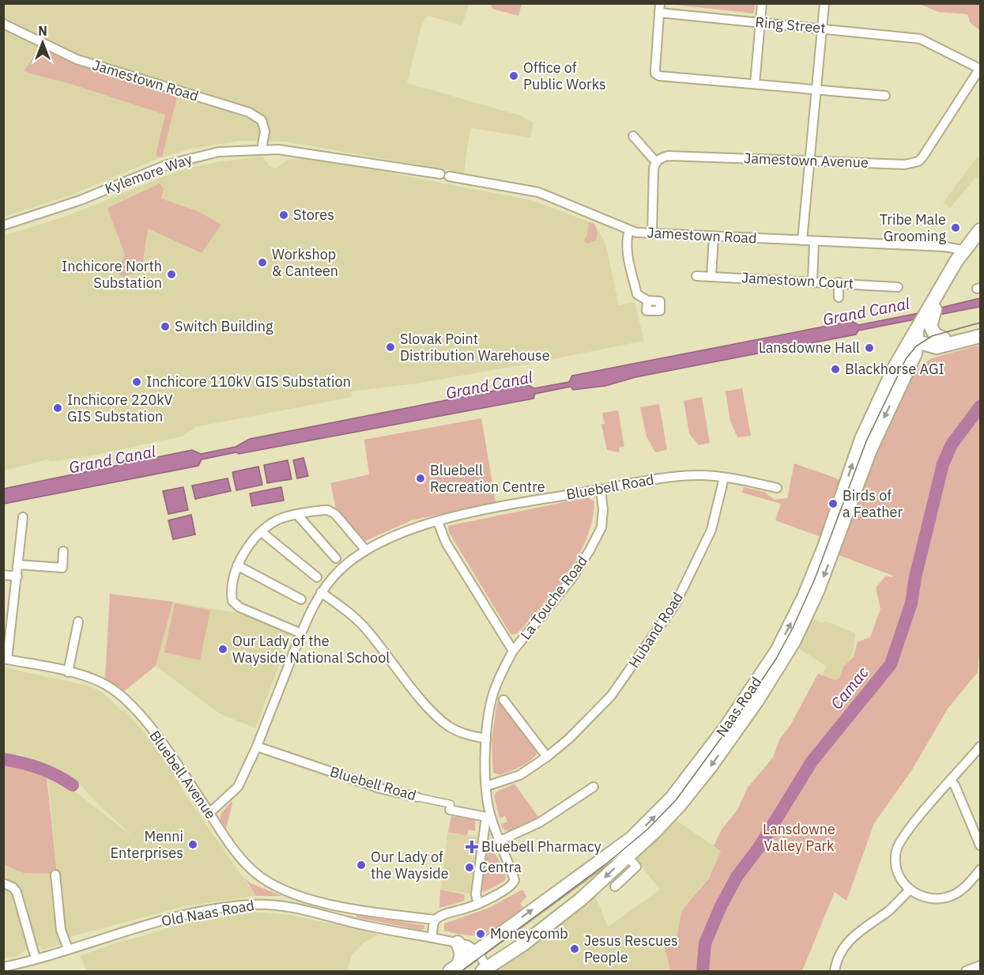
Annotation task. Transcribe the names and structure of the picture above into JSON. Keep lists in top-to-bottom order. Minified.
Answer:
{"streets":{"main road":["Naas Road"],"street":["Ring Street","Jamestown Road","Jamestown Avenue","Kylemore Way","Jamestown Court","Bluebell Road","La Touche Road","Huband Road","Bluebell Avenue","Old Naas Road"]},"crossings":[["Ring Street","Jamestown Avenue"],["Jamestown Road","Kylemore Way"],["Bluebell Road","La Touche Road"],["Bluebell Road","Huband Road"],["Bluebell Road","Bluebell Avenue"],["La Touche Road","Huband Road"],["La Touche Road","Bluebell Avenue"],["Naas Road","Old Naas Road"]],"water":["Grand Canal","Camac"],"parks":["Lansdowne Valley Park"],"places":{"other":["Office of Public Works","Stores","Tribe Male Grooming","Workshop & Canteen","Inchicore North Substation","Switch Building","Slovak Point Distribution Warehouse","Lansdowne Hall","Blackhorse AGI","Inchicore 110kV GIS Substation","Inchicore 220kV GIS Substation","Bluebell Recreation Centre","Birds of a Feather","Our Lady of the Wayside National School","Menni Enterprises","Our Lady of the Wayside","Centra","Moneycomb","Jesus Rescues People"],"health":["Bluebell Pharmacy"]},"north":"top"}
